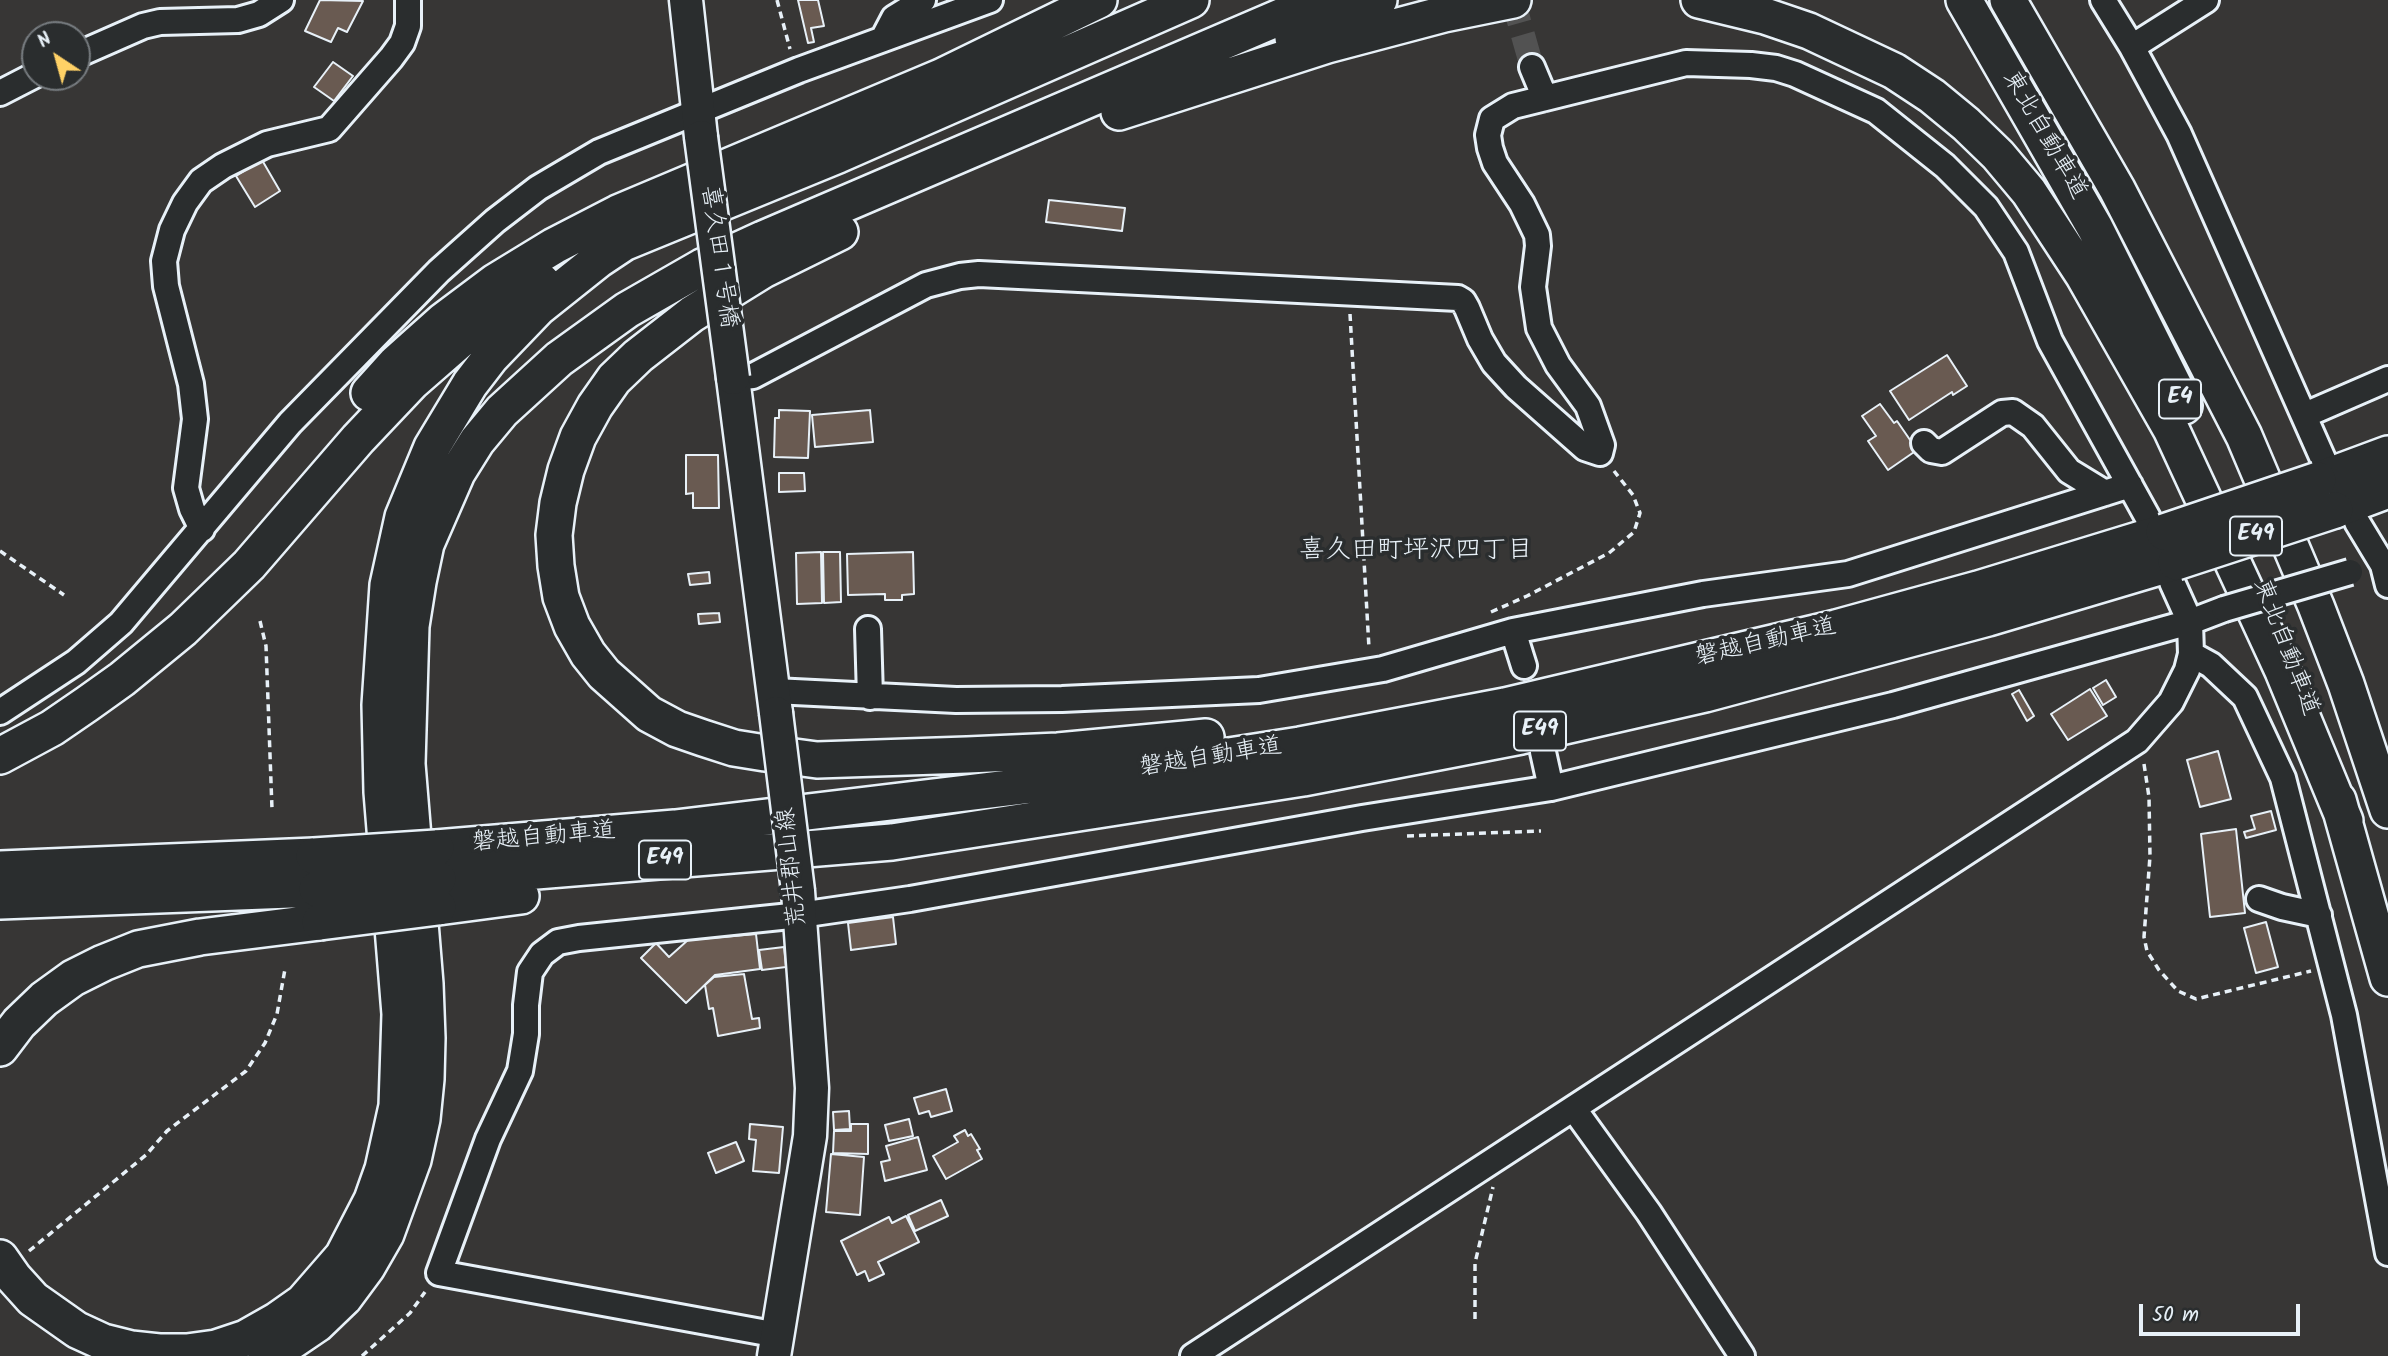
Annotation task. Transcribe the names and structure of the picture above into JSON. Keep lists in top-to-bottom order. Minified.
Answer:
{"streets":{"highway":["東北自動車道","E4","E49","磐越自動車道"],"main road":["喜久田１号橋","荒井郡山線"]},"crossings":[["喜久田１号橋","荒井郡山線"]],"districts":["喜久田町坪沢四丁目"],"scale_bar":"50 m","north":"top left"}
